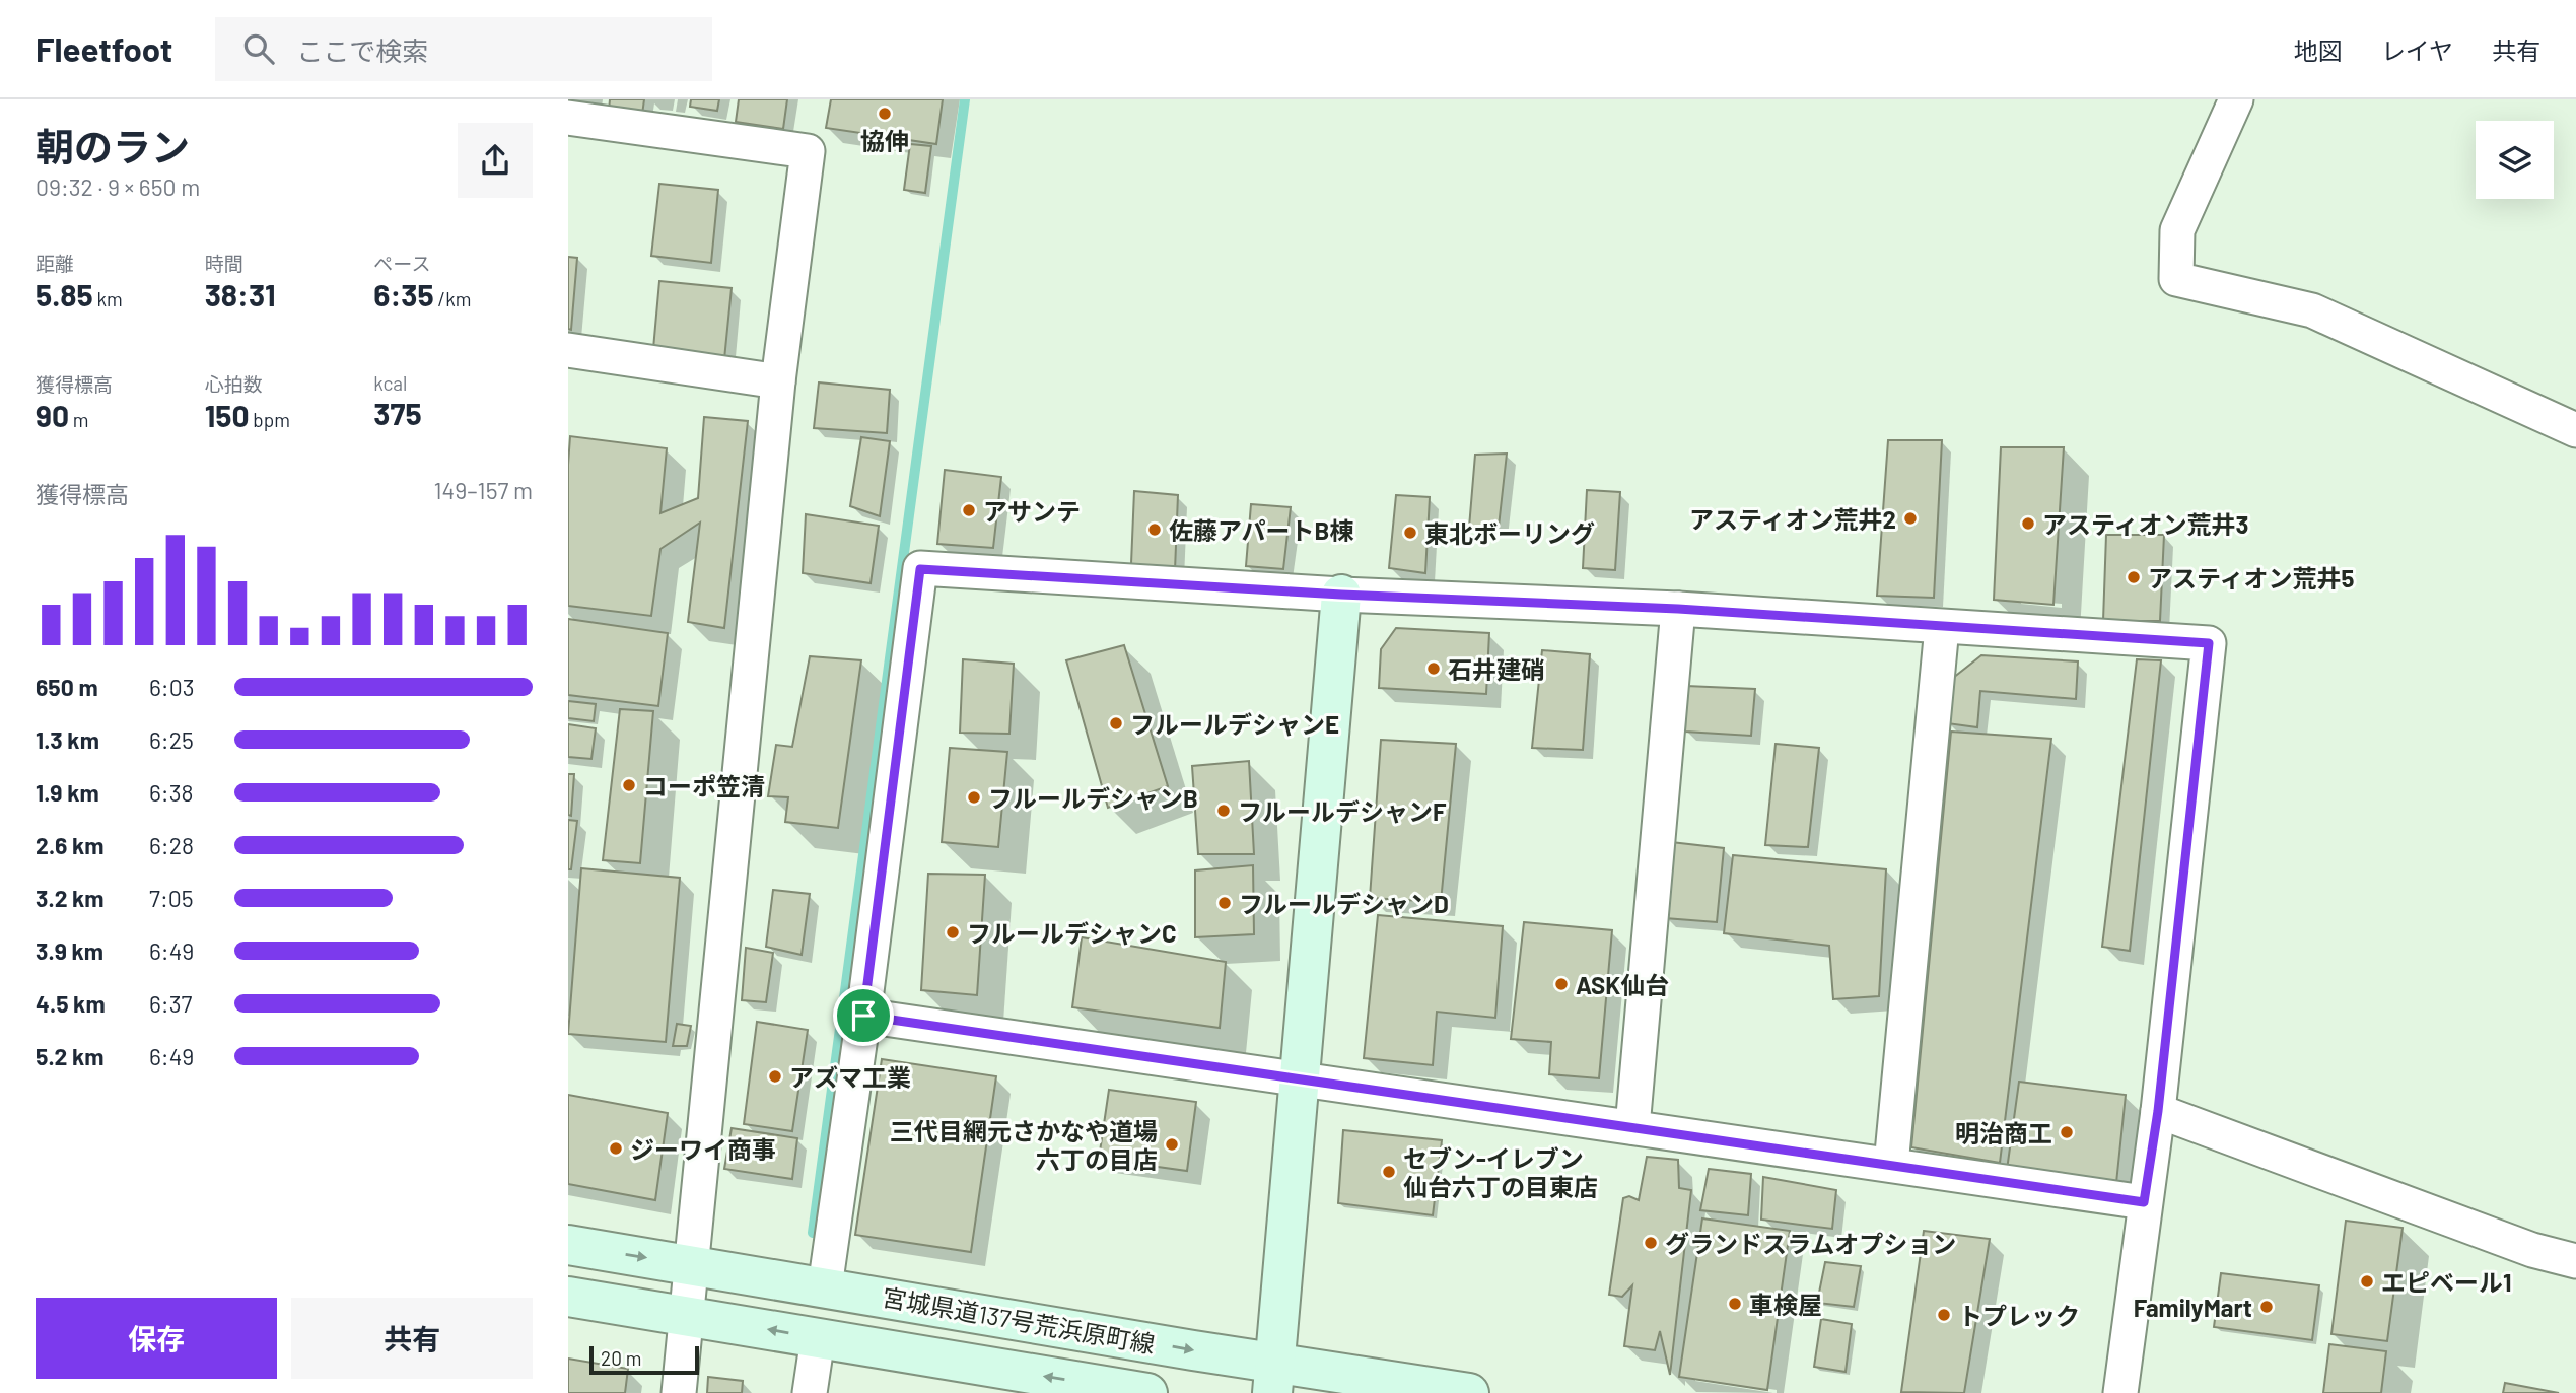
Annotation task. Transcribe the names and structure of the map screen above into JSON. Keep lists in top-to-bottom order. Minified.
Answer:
{"streets":{"main road":["宮城県道137号荒浜原町線"]},"places":["協伸","アサンテ","アスティオン荒井2","アスティオン荒井3","佐藤アパートB棟","東北ボーリング","アスティオン荒井5","石井建硝","フルールデシャンE","コーポ笠清","フルールデシャンB","フルールデシャンF","フルールデシャンD","フルールデシャンC","ASK仙台","アズマ工業","明治商工","三代目網元さかなや道場 六丁の目店","ジーワイ商事","セブン-イレブン 仙台六丁の目東店","グランドスラムオプション","エピベール1","車検屋","FamilyMart","トプレック"],"scale_bar":"20 m","page":{"header":"Fleetfoot","search":"ここで検索","nav":["地図","レイヤ","共有"],"heading":["朝のラン","09:32 · 9 × 650 m"],"stats":[["距離","5.85 km"],["時間","38:31"],["ペース","6:35 /km"],["獲得標高","90 m"],["心拍数","150 bpm"],["kcal","375"]],"chart":["獲得標高","149–157 m"],"list":[{"name":"650 m","note":"6:03"},{"name":"1.3 km","note":"6:25"},{"name":"1.9 km","note":"6:38"},{"name":"2.6 km","note":"6:28"},{"name":"3.2 km","note":"7:05"},{"name":"3.9 km","note":"6:49"},{"name":"4.5 km","note":"6:37"},{"name":"5.2 km","note":"6:49"}],"buttons":["保存","共有"],"scale":"20 m"}}
